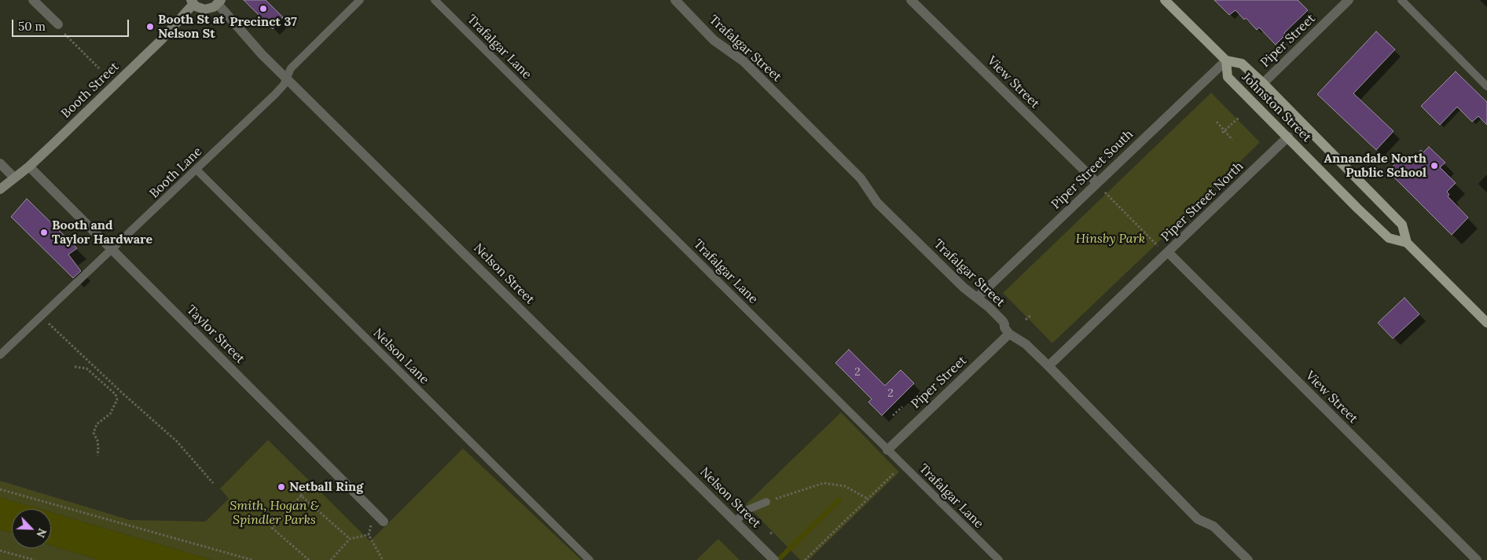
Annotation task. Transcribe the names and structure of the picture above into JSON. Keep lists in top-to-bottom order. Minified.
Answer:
{"streets":{"main road":["Booth Street","Johnston Street"],"street":["Piper Street","Trafalgar Street","View Street","Piper Street South","Piper Street North","Nelson Street","Taylor Street"],"lane":["Trafalgar Lane","Booth Lane","Nelson Lane"]},"crossings":[["Piper Street","Trafalgar Lane"],["Piper Street","Trafalgar Street"],["Piper Street","Johnston Street"],["Trafalgar Street","Piper Street South"],["Trafalgar Street","Piper Street North"],["View Street","Piper Street South"],["View Street","Piper Street North"],["Booth Street","Taylor Street"],["Johnston Street","Piper Street South"],["Johnston Street","Piper Street North"],["Booth Lane","Nelson Street"],["Booth Lane","Taylor Street"],["Booth Lane","Nelson Lane"]],"parks":["Hinsby Park","Smith, Hogan & Spindler Parks"],"places":["Precinct 37","Booth St at Nelson St","Annandale North Public School","Booth and Taylor Hardware","Netball Ring"],"house_numbers":["2","2"],"scale_bar":"50 m","north":"bottom right"}
